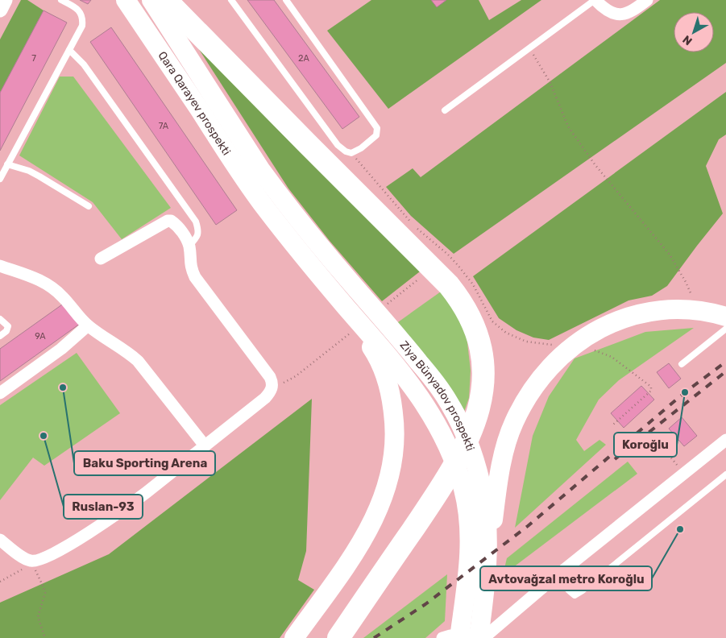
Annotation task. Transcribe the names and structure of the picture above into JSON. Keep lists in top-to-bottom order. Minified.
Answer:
{"streets":{"main road":["Qara Qarayev prospekti","Ziya Bünyadov prospekti"]},"crossings":[["Qara Qarayev prospekti","Ziya Bünyadov prospekti"]],"places":["Baku Sporting Arena","Koroğlu","Ruslan-93","Avtovağzal metro Koroğlu"],"house_numbers":["7","2A","7A","9A"],"north":"bottom left"}
